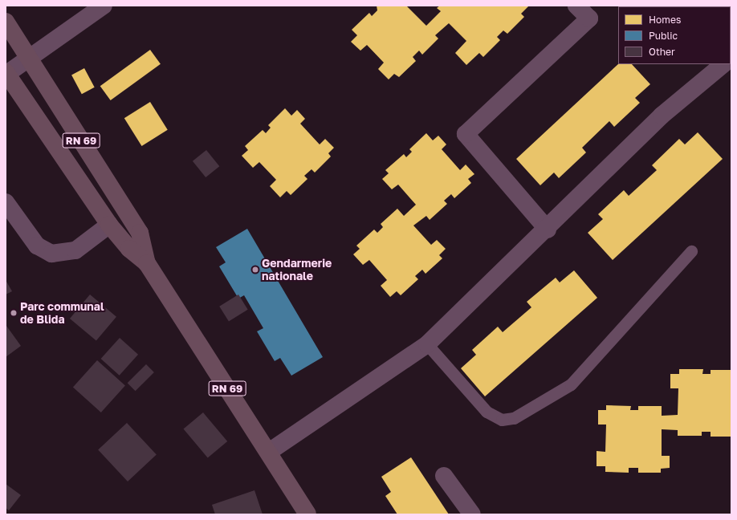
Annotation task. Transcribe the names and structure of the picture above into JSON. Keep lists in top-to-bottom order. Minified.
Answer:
{"streets":{"main road":["RN 69"]},"places":["Gendarmerie nationale","Parc communal de Blida"],"legend":["Homes","Public","Other"]}
